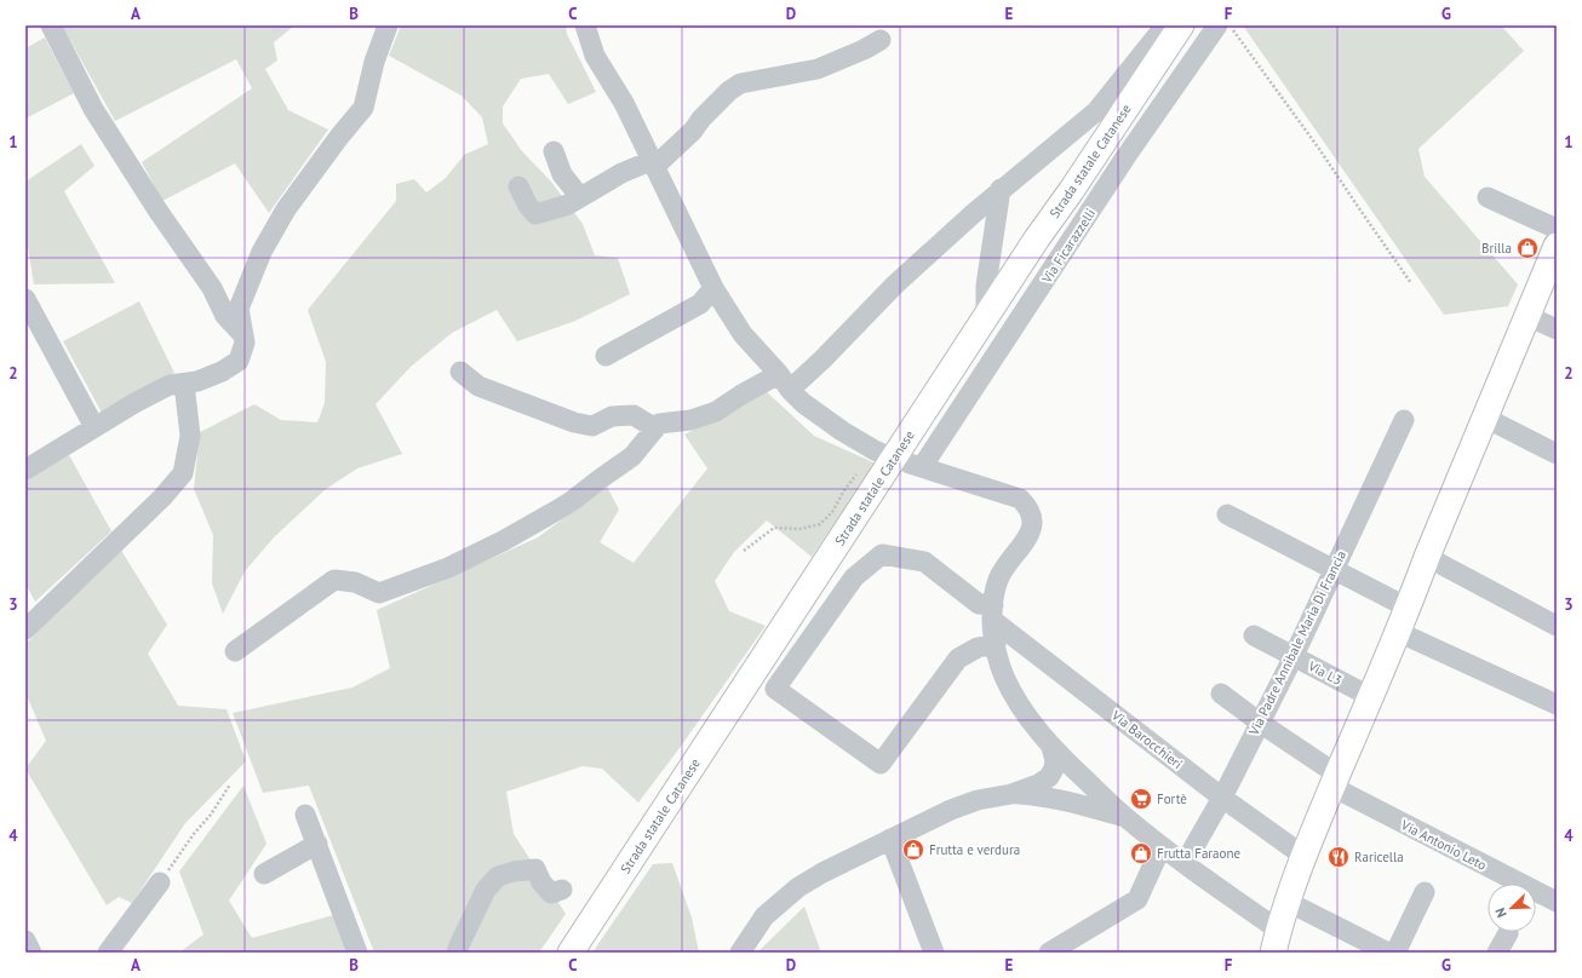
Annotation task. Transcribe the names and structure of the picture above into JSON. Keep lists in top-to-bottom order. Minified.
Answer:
{"streets":{"main road":["Strada statale Catanese"],"street":["Via Ficarazzelli","Via Padre Annibale Maria Di Francia","Via L3","Via Barocchieri","Via Antonio Leto"]},"crossings":[["Via Ficarazzelli","Via Barocchieri"],["Via Padre Annibale Maria Di Francia","Via L3"],["Via Padre Annibale Maria Di Francia","Via Barocchieri"],["Via Padre Annibale Maria Di Francia","Via Antonio Leto"]],"places":{"shop":["Brilla","Frutta e verdura","Frutta Faraone"],"supermarket":["Fortè"],"restaurant":["Raricella"]},"north":"bottom left","grid":{"columns":["A","B","C","D","E","F","G"],"rows":["1","2","3","4"]}}
